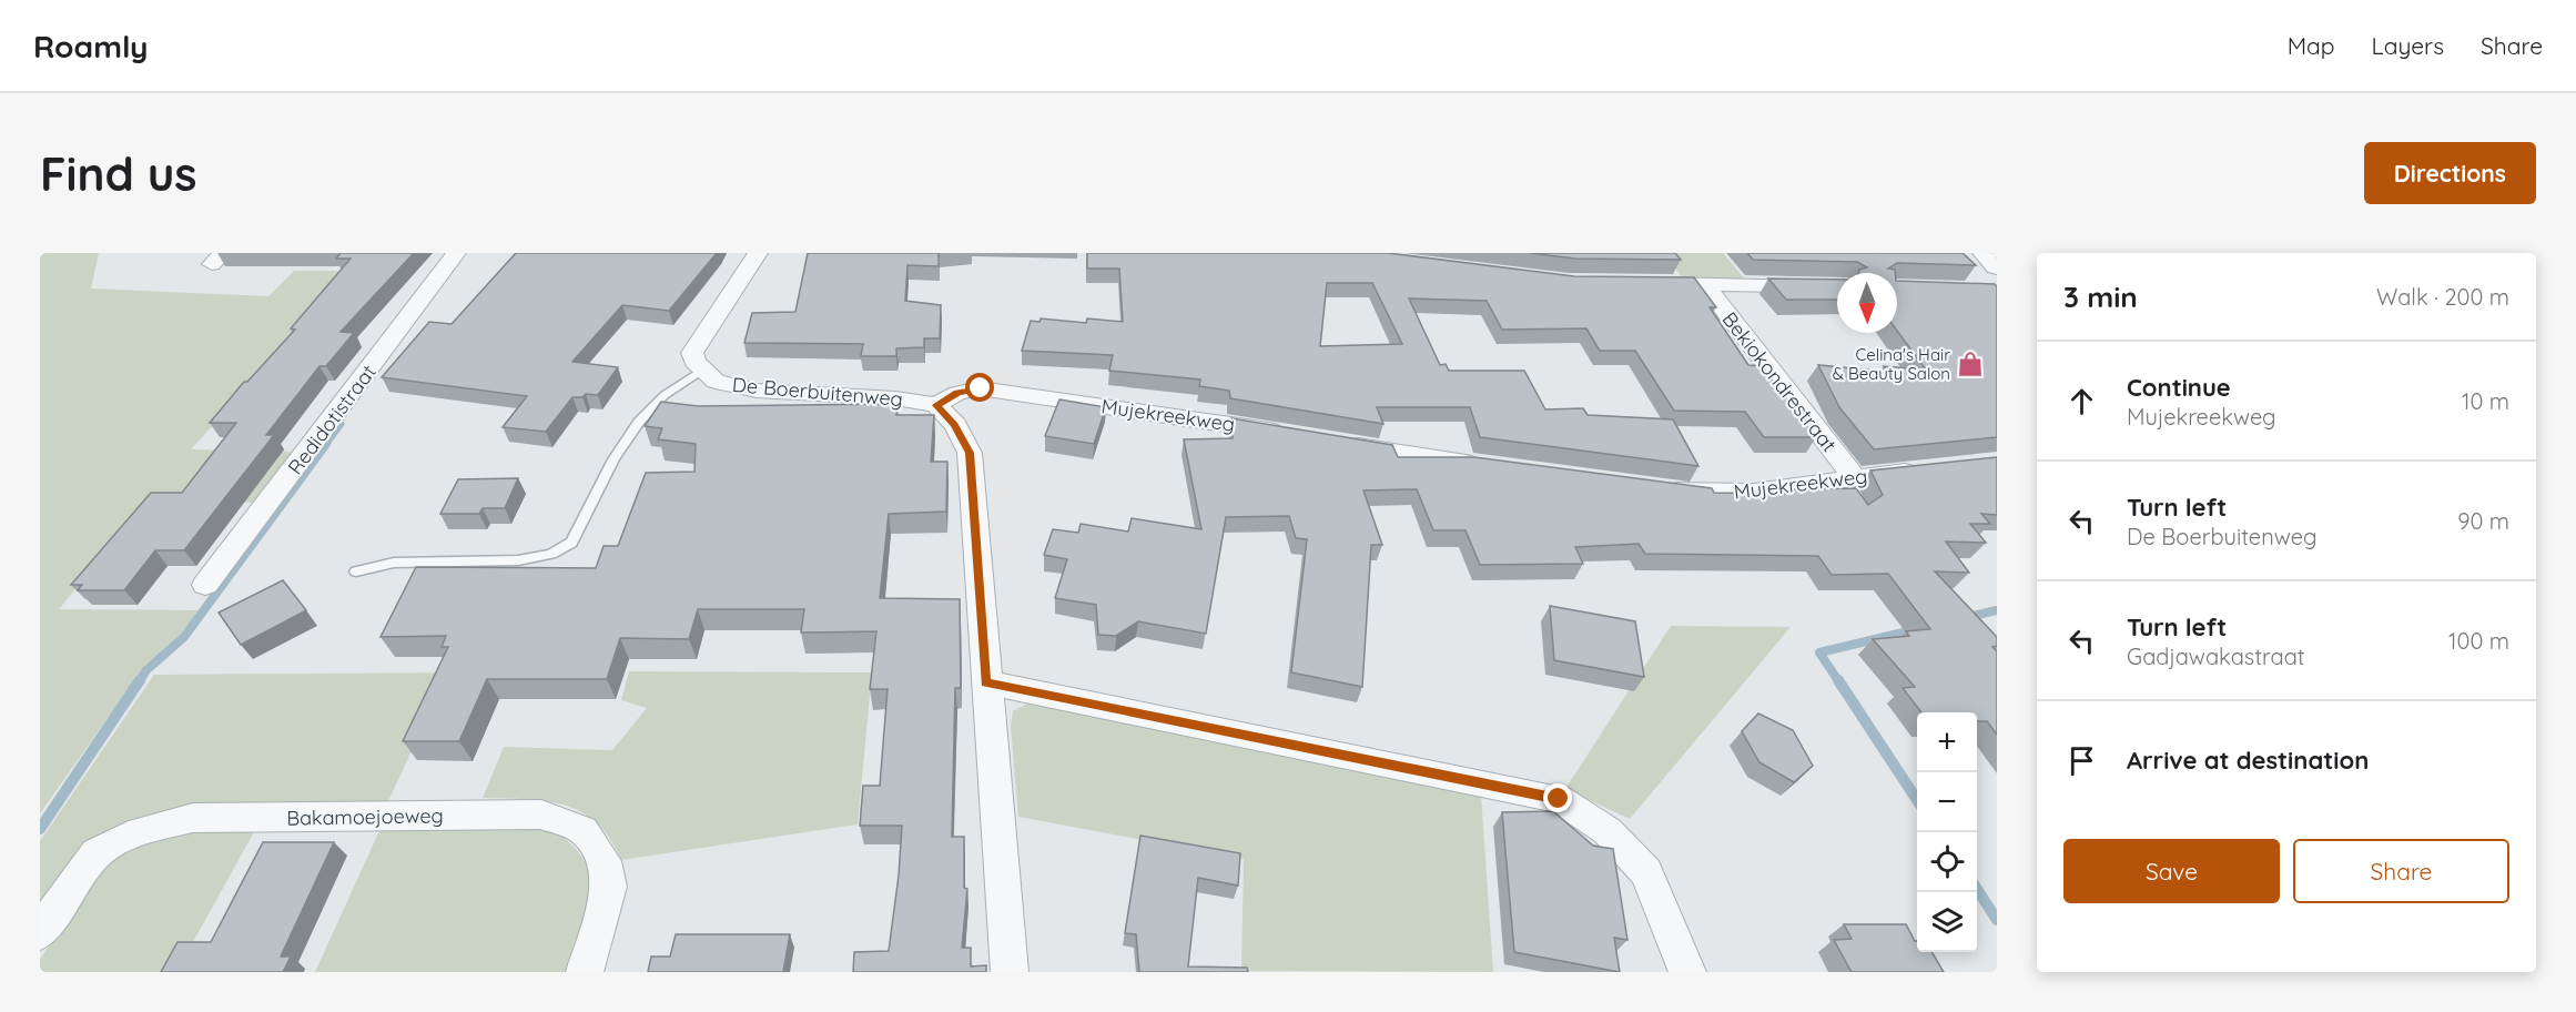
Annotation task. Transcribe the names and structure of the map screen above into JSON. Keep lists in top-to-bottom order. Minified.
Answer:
{"streets":{"street":["Bekiokondrestraat","De Boerbuitenweg","Mujekreekweg","Redidotistraat","Bakamoejoeweg"]},"crossings":[["Bekiokondrestraat","Mujekreekweg"],["De Boerbuitenweg","Mujekreekweg"]],"places":{"shop":["Celina's Hair & Beauty Salon"]},"north":"bottom","page":{"header":"Roamly","nav":["Map","Layers","Share"],"buttons":["Directions",["Save","Share"]],"title":"Find us","heading":["3 min","Walk · 200 m"],"list":[["Continue","Mujekreekweg","10 m"],["Turn left","De Boerbuitenweg","90 m"],["Turn left","Gadjawakastraat","100 m"],"Arrive at destination"],"map_buttons":["+","−"]}}
